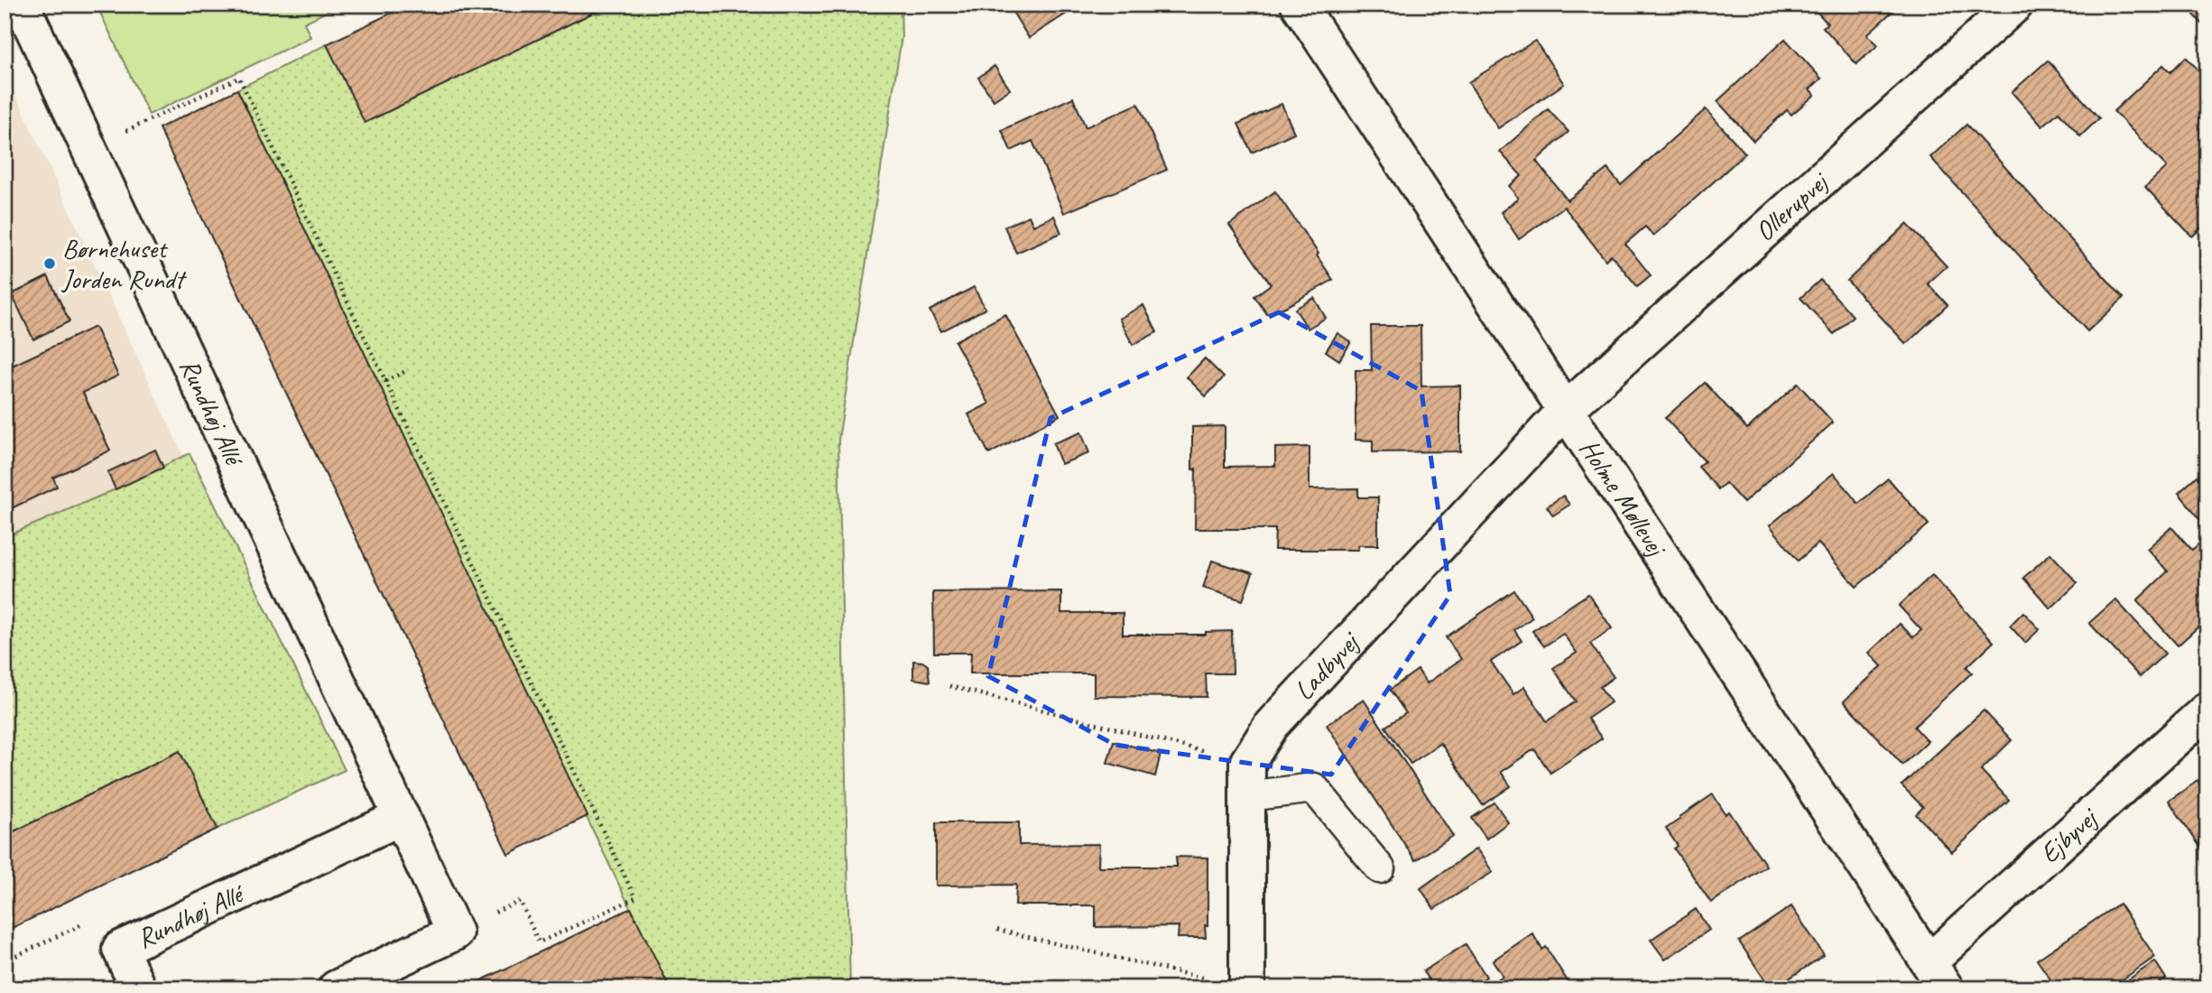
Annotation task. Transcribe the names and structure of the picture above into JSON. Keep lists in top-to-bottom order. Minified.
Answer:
{"streets":{"street":["Ollerupvej","Rundhøj Allé","Holme Møllevej","Ladbyvej","Ejbyvej"]},"crossings":[["Ollerupvej","Holme Møllevej"],["Ollerupvej","Ladbyvej"],["Holme Møllevej","Ladbyvej"],["Holme Møllevej","Ejbyvej"]],"places":["Børnehuset Jorden Rundt"]}
